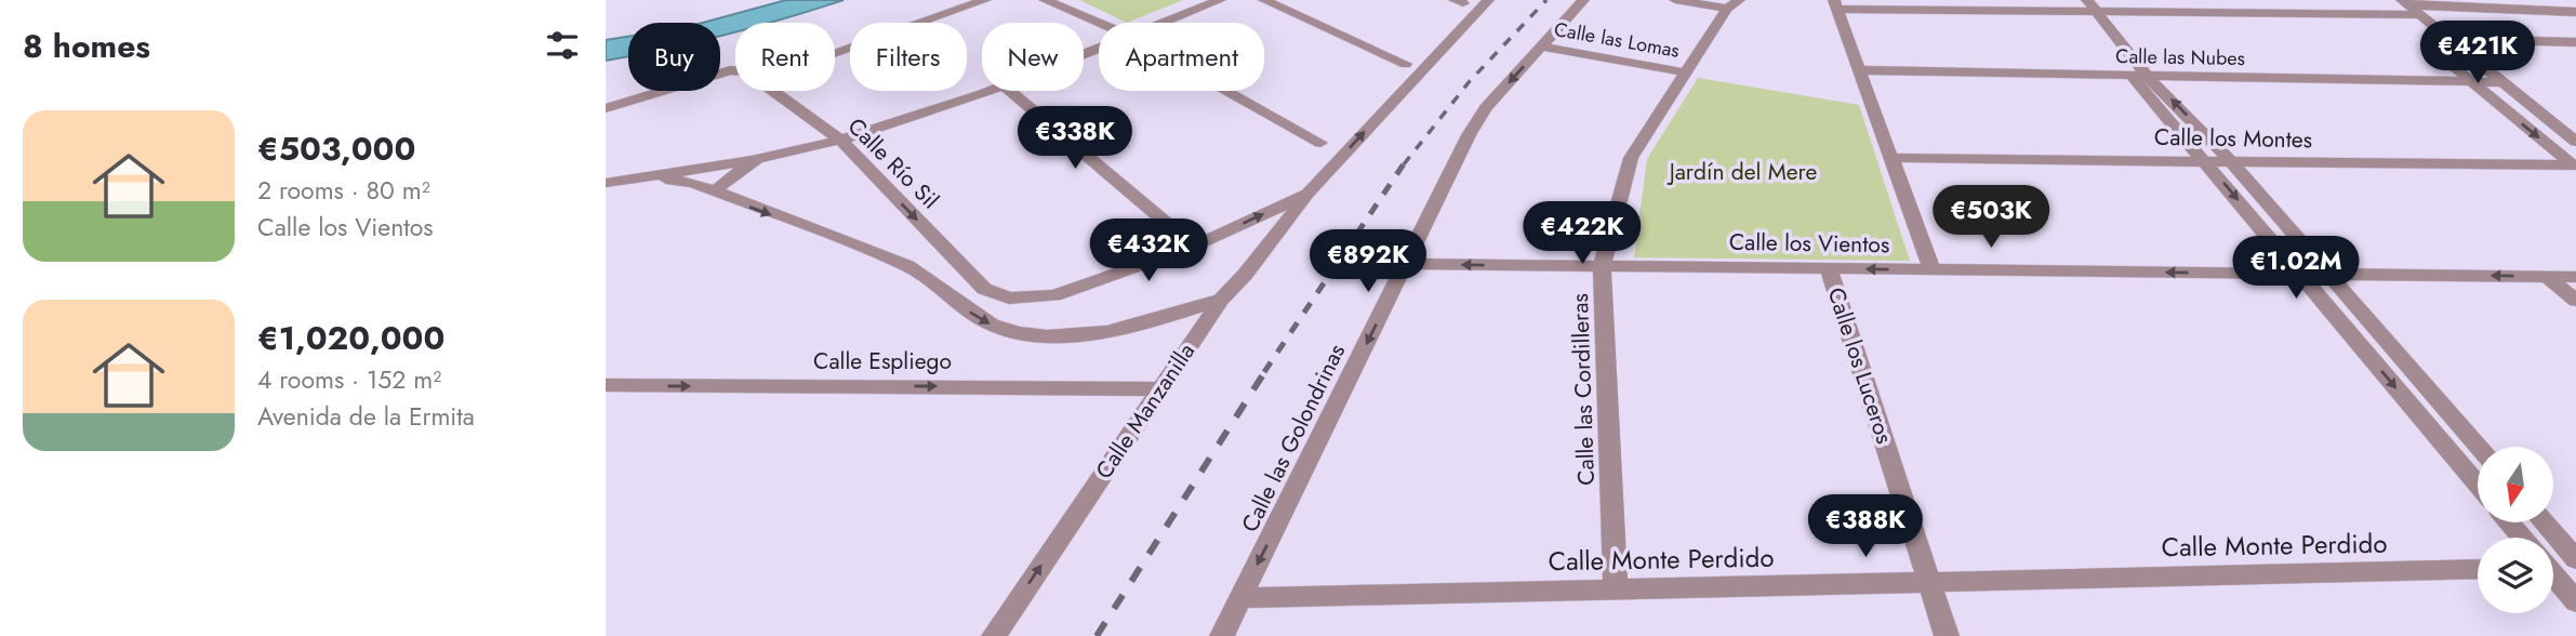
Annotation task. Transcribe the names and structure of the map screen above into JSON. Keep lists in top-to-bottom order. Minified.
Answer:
{"streets":{"street":["Calle las Lomas","Calle las Nubes","Calle los Montes","Calle Río Sil","Calle los Vientos","Calle Espliego","Calle los Luceros","Calle las Cordilleras","Calle Manzanilla","Calle las Golondrinas","Calle Monte Perdido"]},"crossings":[["Calle las Lomas","Calle las Cordilleras"],["Calle las Lomas","Calle las Golondrinas"],["Calle Río Sil","Calle Manzanilla"],["Calle los Vientos","Calle los Luceros"],["Calle los Vientos","Calle las Cordilleras"],["Calle los Vientos","Calle las Golondrinas"],["Calle Espliego","Calle Manzanilla"],["Calle los Luceros","Calle Monte Perdido"],["Calle las Cordilleras","Calle Monte Perdido"],["Calle las Golondrinas","Calle Monte Perdido"]],"one_way":["Calle los Vientos","Calle Manzanilla","Calle las Golondrinas"],"parks":["Jardín del Mere"],"north":"bottom","page":{"heading":"8 homes","price":["€421K","€338K","€503K","€422K","€432K","€892K","€1.02M","€388K"],"chip":["Buy","Rent","Filters","New","Apartment"],"list":[{"name":"€503,000","note":"2 rooms · 80 m² · Calle los Vientos"},{"name":"€1,020,000","note":"4 rooms · 152 m² · Avenida de la Ermita"}]}}
